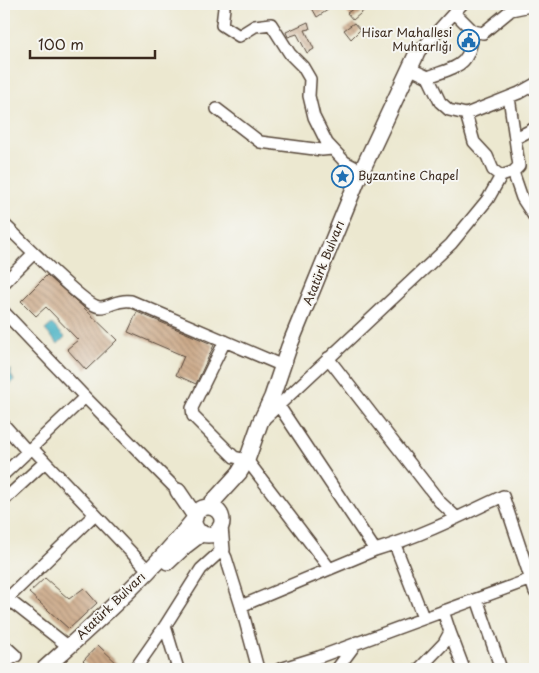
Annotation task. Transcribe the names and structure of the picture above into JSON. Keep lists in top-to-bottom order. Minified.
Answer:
{"streets":{"main road":["Atatürk Bulvarı"]},"places":{"public building":["Hisar Mahallesi Muhtarlığı"],"place":["Byzantine Chapel"]},"scale_bar":"100 m"}
